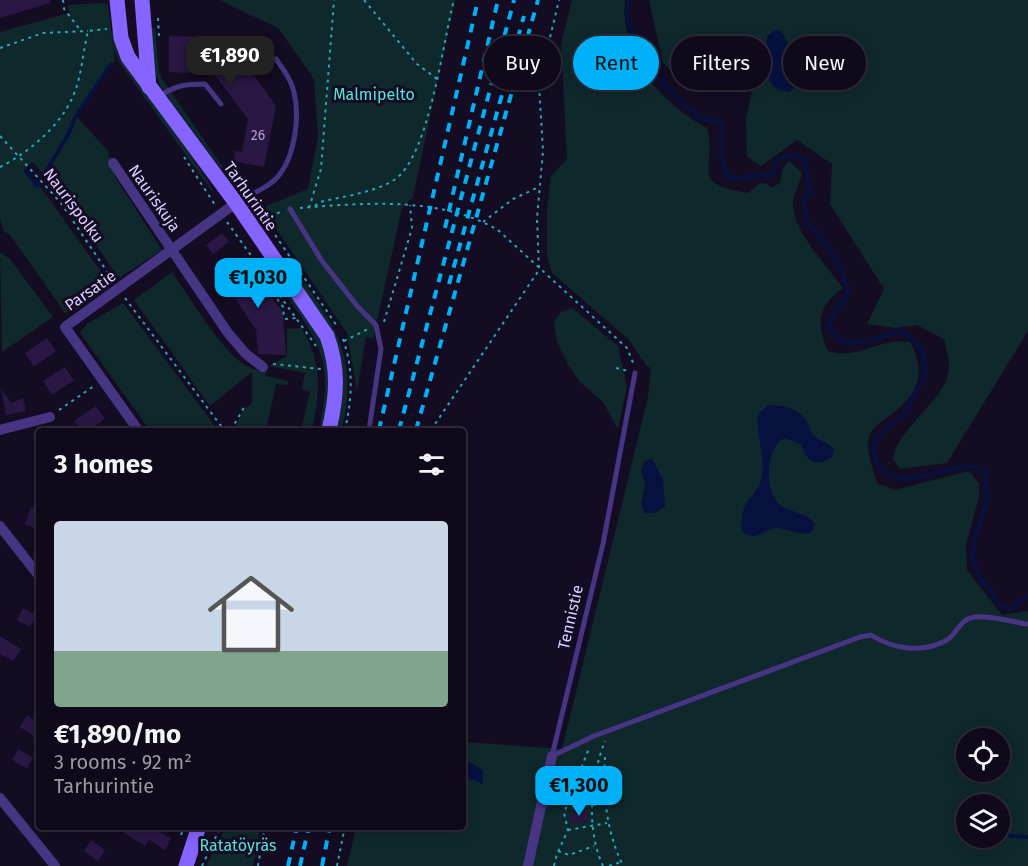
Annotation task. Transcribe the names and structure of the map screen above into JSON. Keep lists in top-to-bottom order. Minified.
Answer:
{"streets":{"street":["Tarhurintie","Nauriskuja","Parsatie","Tennistie"],"path":["Naurispolku"]},"crossings":[["Tarhurintie","Parsatie"],["Nauriskuja","Parsatie"],["Naurispolku","Parsatie"]],"parks":["Malmipelto","Ratatöyräs"],"house_numbers":["26"],"page":{"price":["€1,890","€1,030","€1,300"],"chip":["Buy","Rent","Filters","New"],"heading":"3 homes","list":[{"name":"€1,890/mo","note":"3 rooms · 92 m² · Tarhurintie"}]}}
